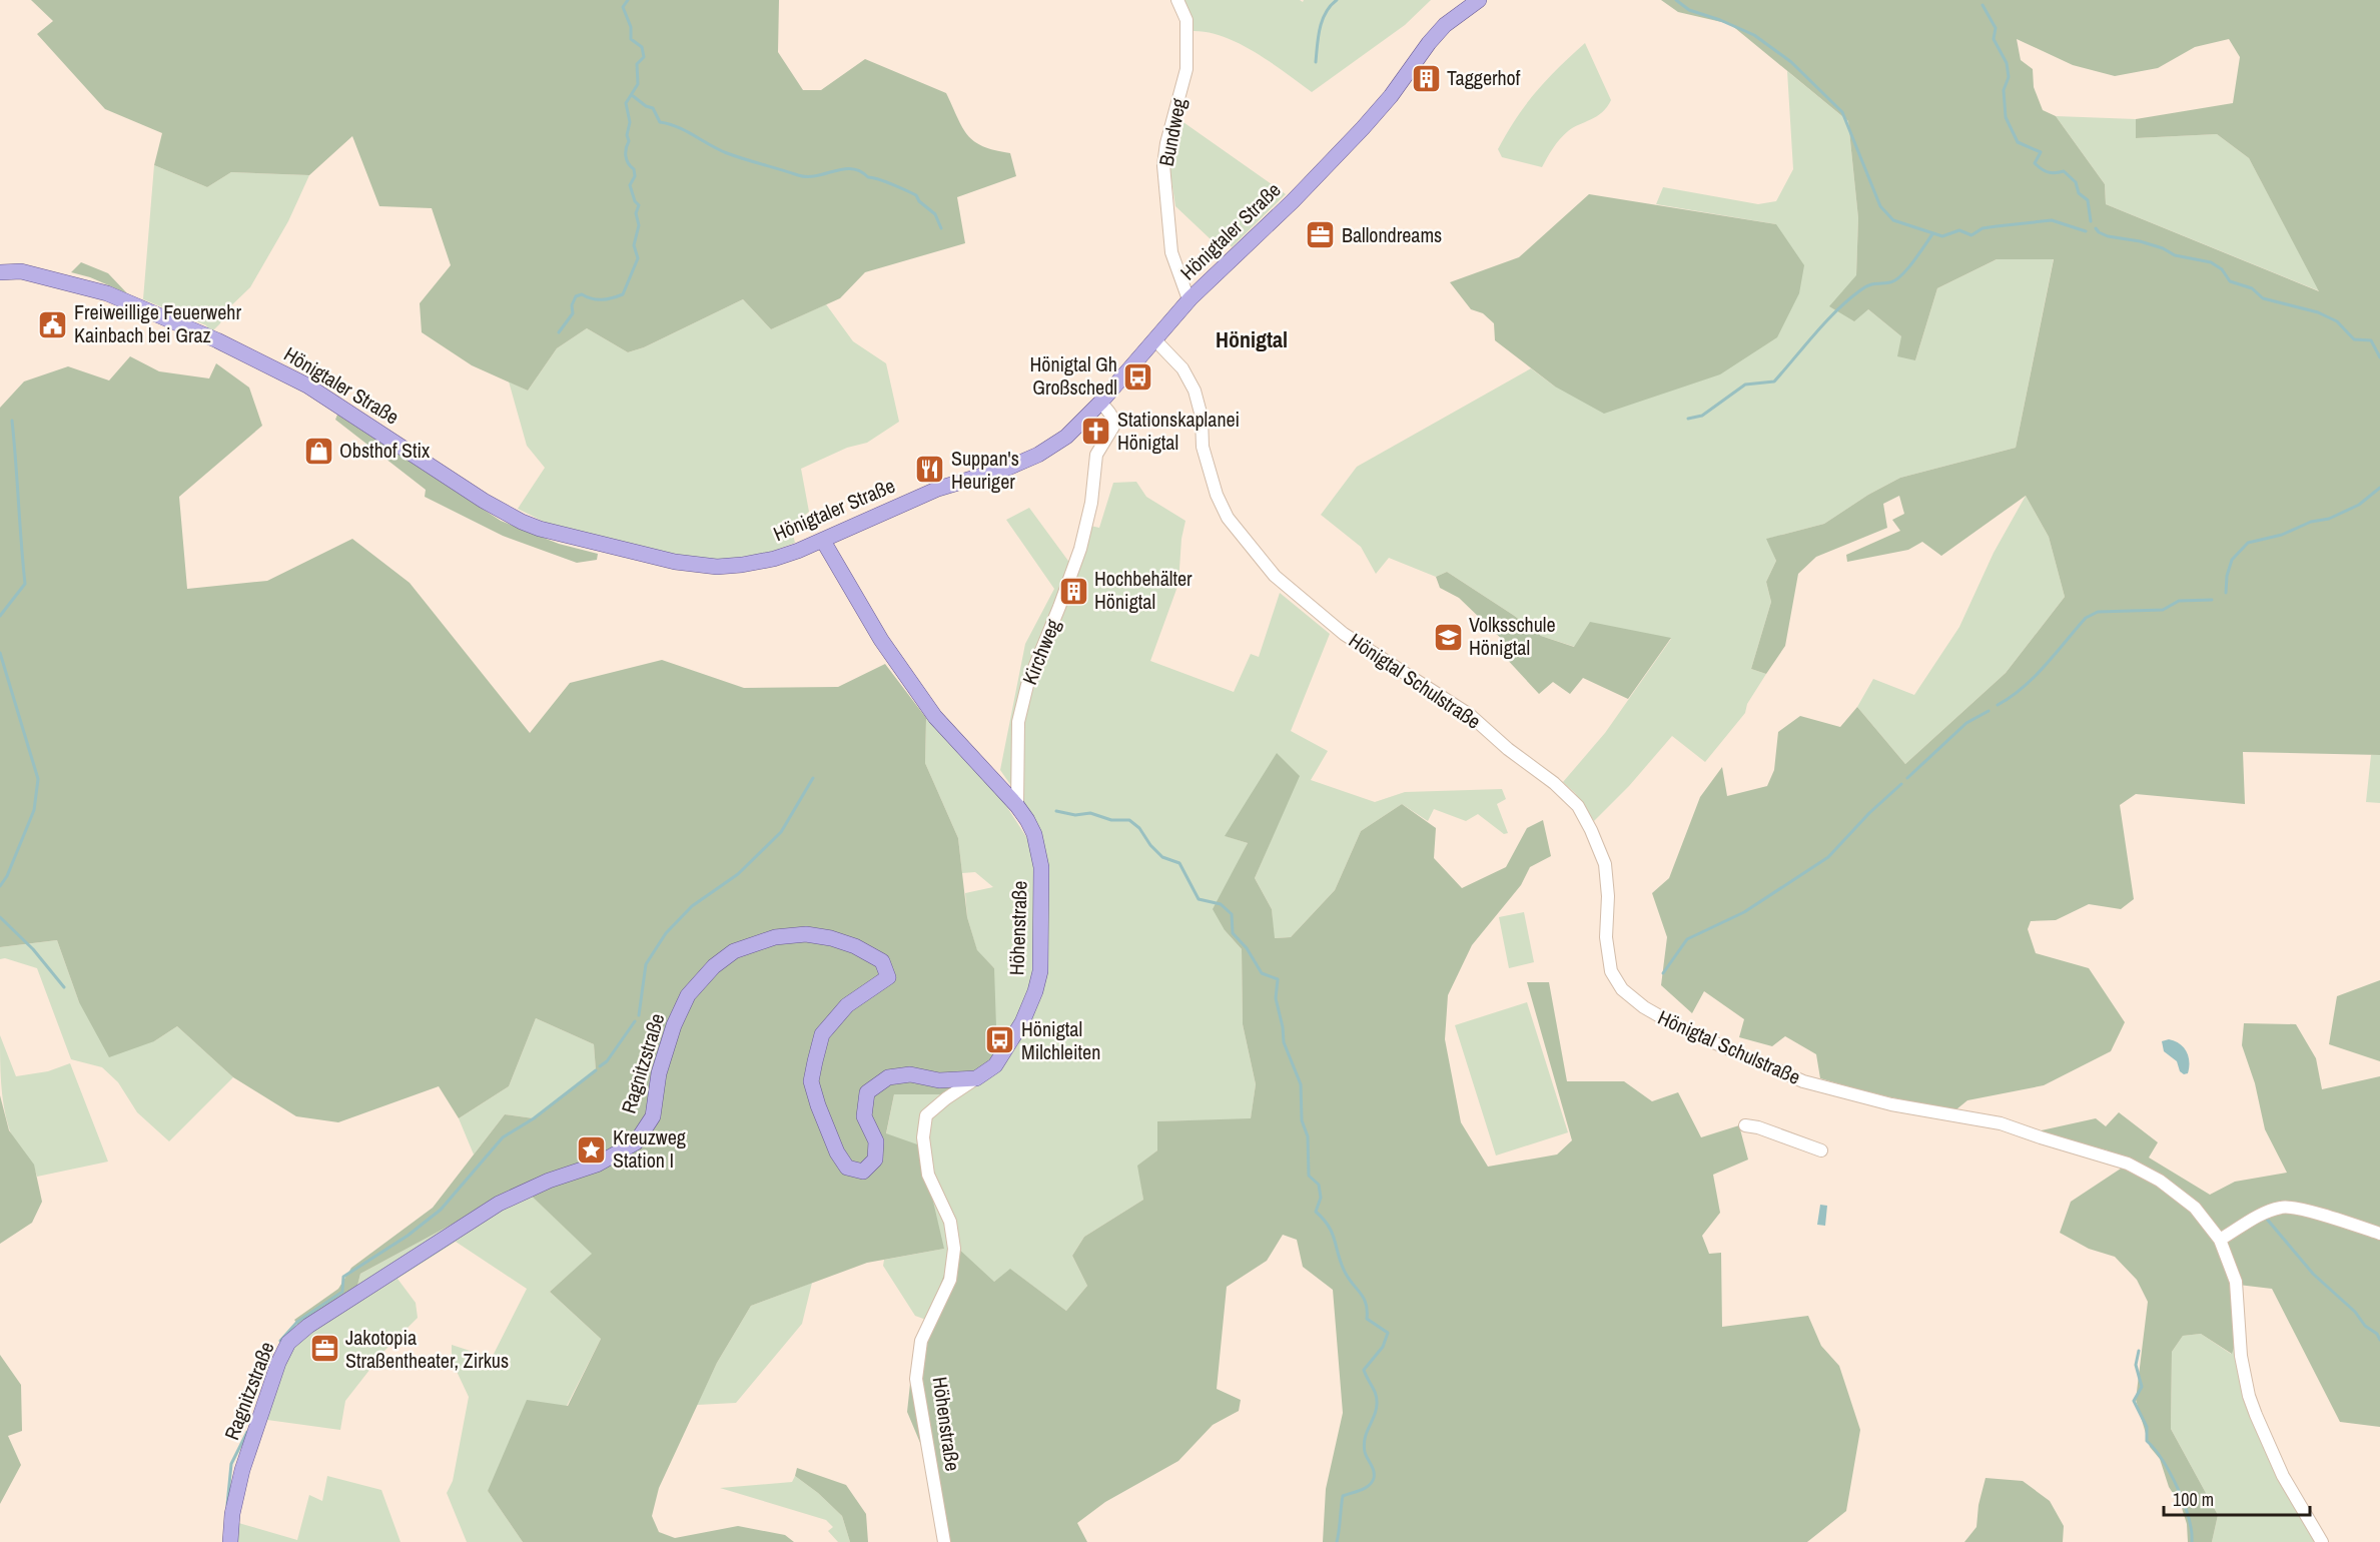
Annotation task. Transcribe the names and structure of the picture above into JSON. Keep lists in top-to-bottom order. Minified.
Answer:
{"streets":{"main road":["Hönigtaler Straße","Höhenstraße","Ragnitzstraße"],"street":["Bundweg","Kirchweg","Hönigtal Schulstraße"]},"crossings":[["Bundweg","Hönigtaler Straße"],["Hönigtaler Straße","Kirchweg"],["Hönigtaler Straße","Hönigtal Schulstraße"],["Hönigtaler Straße","Höhenstraße"],["Kirchweg","Höhenstraße"],["Höhenstraße","Ragnitzstraße"]],"districts":["Hönigtal"],"places":{"building":["Taggerhof","Hochbehälter Hönigtal"],"office":["Ballondreams","Jakotopia Straßentheater, Zirkus"],"public building":["Freiweillige Feuerwehr Kainbach bei Graz"],"bus stop":["Hönigtal Gh Großschedl","Hönigtal Milchleiten"],"church":["Stationskaplanei Hönigtal"],"shop":["Obsthof Stix"],"restaurant":["Suppan's Heuriger"],"school or university":["Volksschule Hönigtal"],"place":["Kreuzweg Station I"]},"scale_bar":"100 m"}
